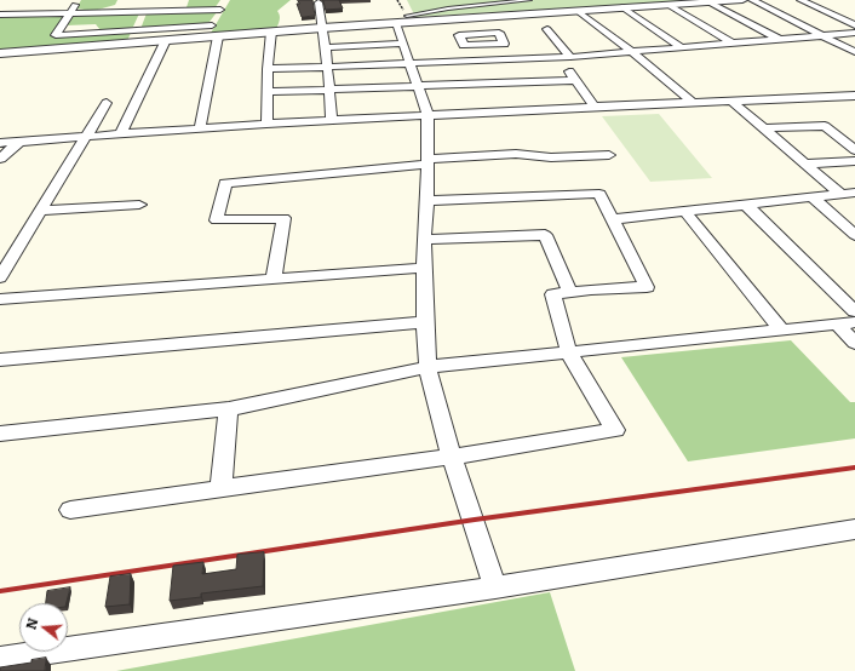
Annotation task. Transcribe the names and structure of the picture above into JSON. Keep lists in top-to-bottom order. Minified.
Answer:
{"north":"left"}
